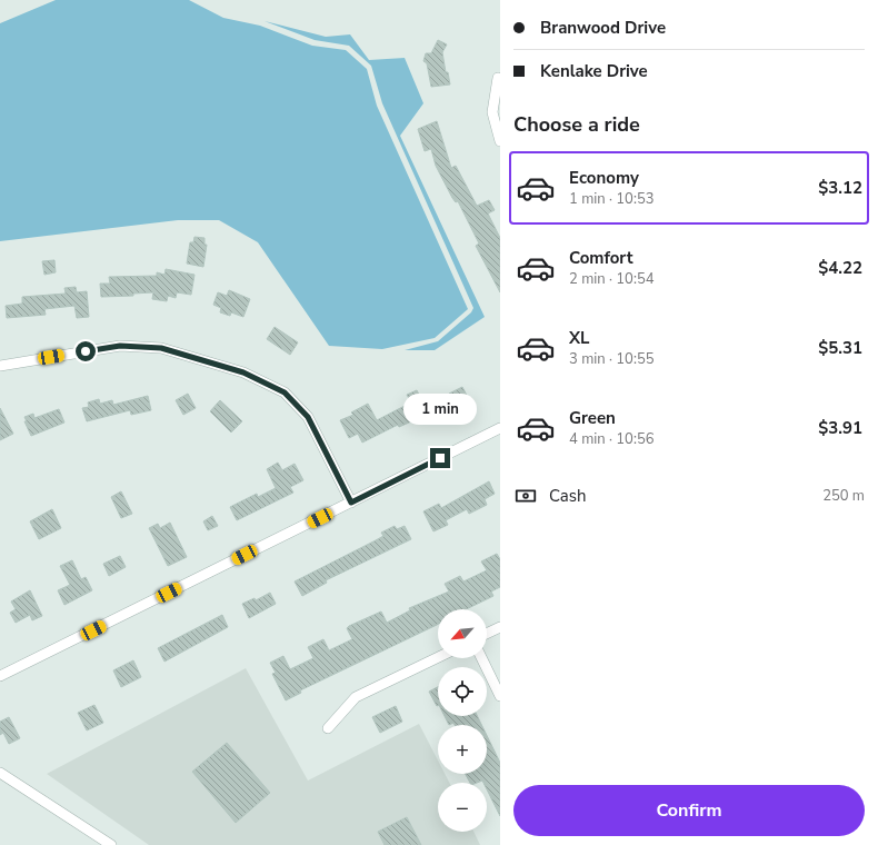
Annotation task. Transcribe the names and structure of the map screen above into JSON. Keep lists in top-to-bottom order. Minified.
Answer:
{"north":"bottom left","page":{"banner":["Branwood Drive","Kenlake Drive"],"heading":"Choose a ride","list":[{"name":"Economy","note":"1 min · 10:53","value":"$3.12"},{"name":"Comfort","note":"2 min · 10:54","value":"$4.22"},{"name":"XL","note":"3 min · 10:55","value":"$5.31"},{"name":"Green","note":"4 min · 10:56","value":"$3.91"}],"bubble":"1 min","pay":["Cash","250 m"],"map_buttons":["+","−"],"buttons":"Confirm"}}
